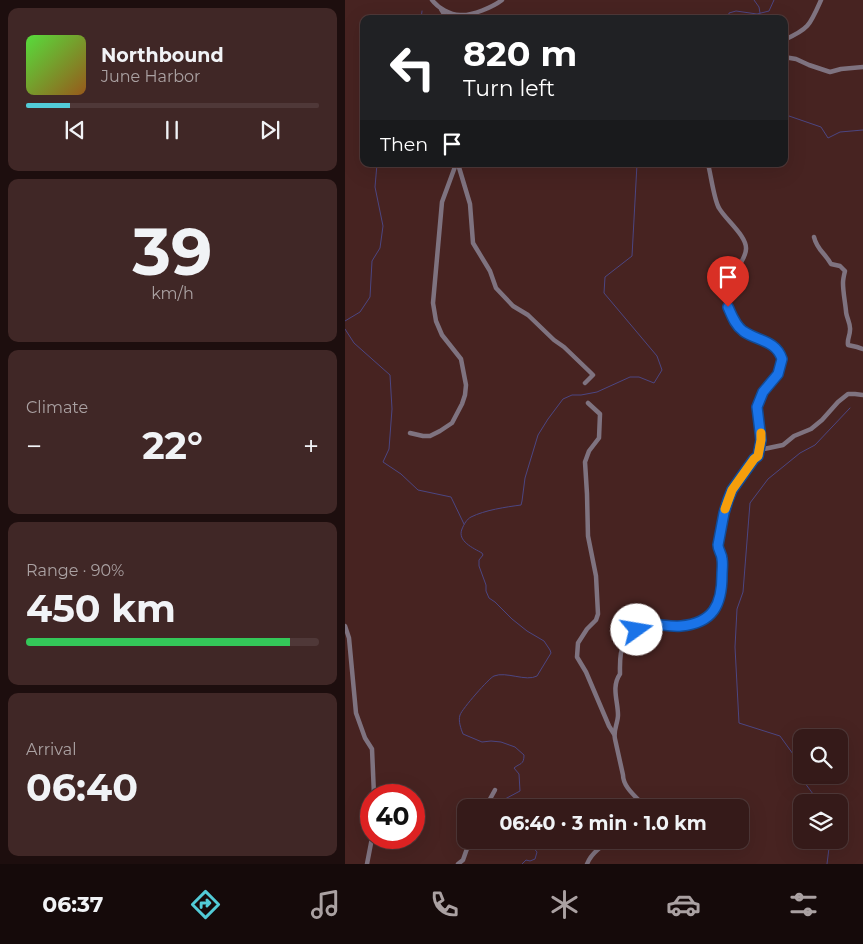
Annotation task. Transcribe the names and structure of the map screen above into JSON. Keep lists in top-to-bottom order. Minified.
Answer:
{"page":{"turn":["820 m","Turn left"],"song":["Northbound","June Harbor"],"then":"Then","tile":[["39","km/h"],"Climate",["Range · 90%","450 km"],["Arrival","06:40"]],"heat":["−","22°","+"],"limit":"40","trip":"06:40 · 3 min · 1.0 km","tabs":"06:37"}}
